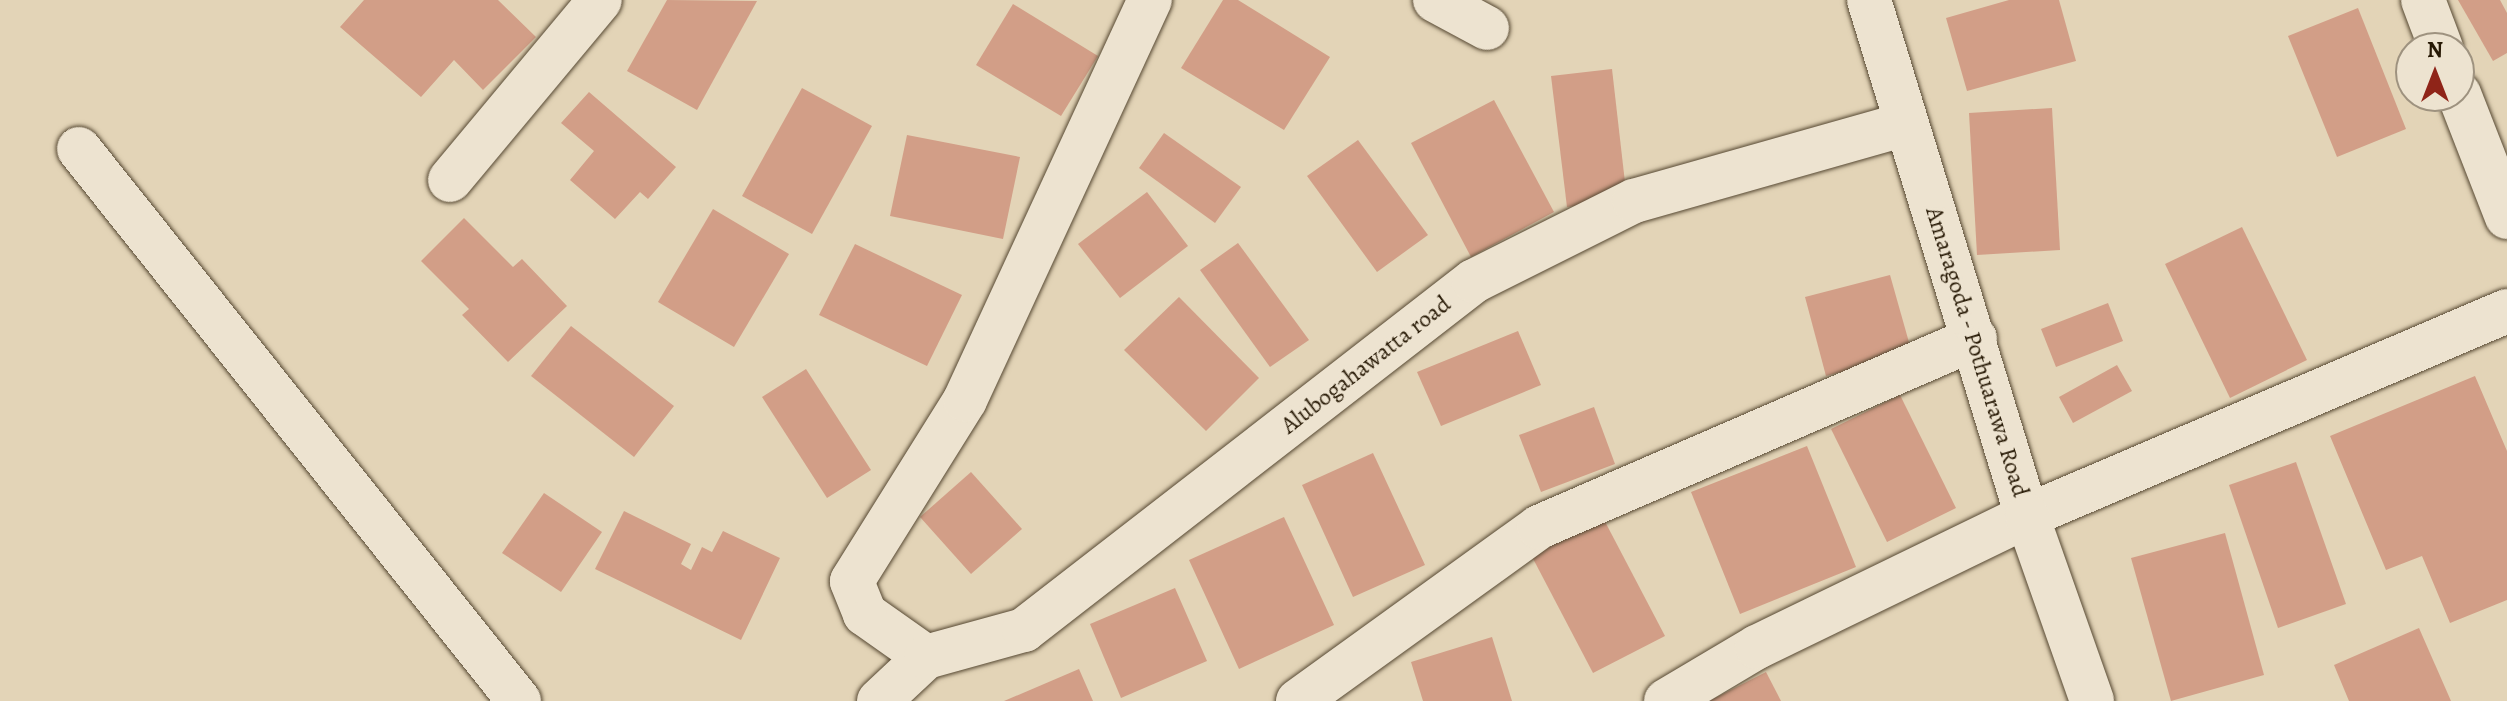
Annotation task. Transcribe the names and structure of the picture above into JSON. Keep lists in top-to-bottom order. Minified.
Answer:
{"streets":{"street":["Amaragoda - Pothuarawa Road","Alubogahawatta road"]},"crossings":[["Amaragoda - Pothuarawa Road","Alubogahawatta road"]],"north":"top"}
